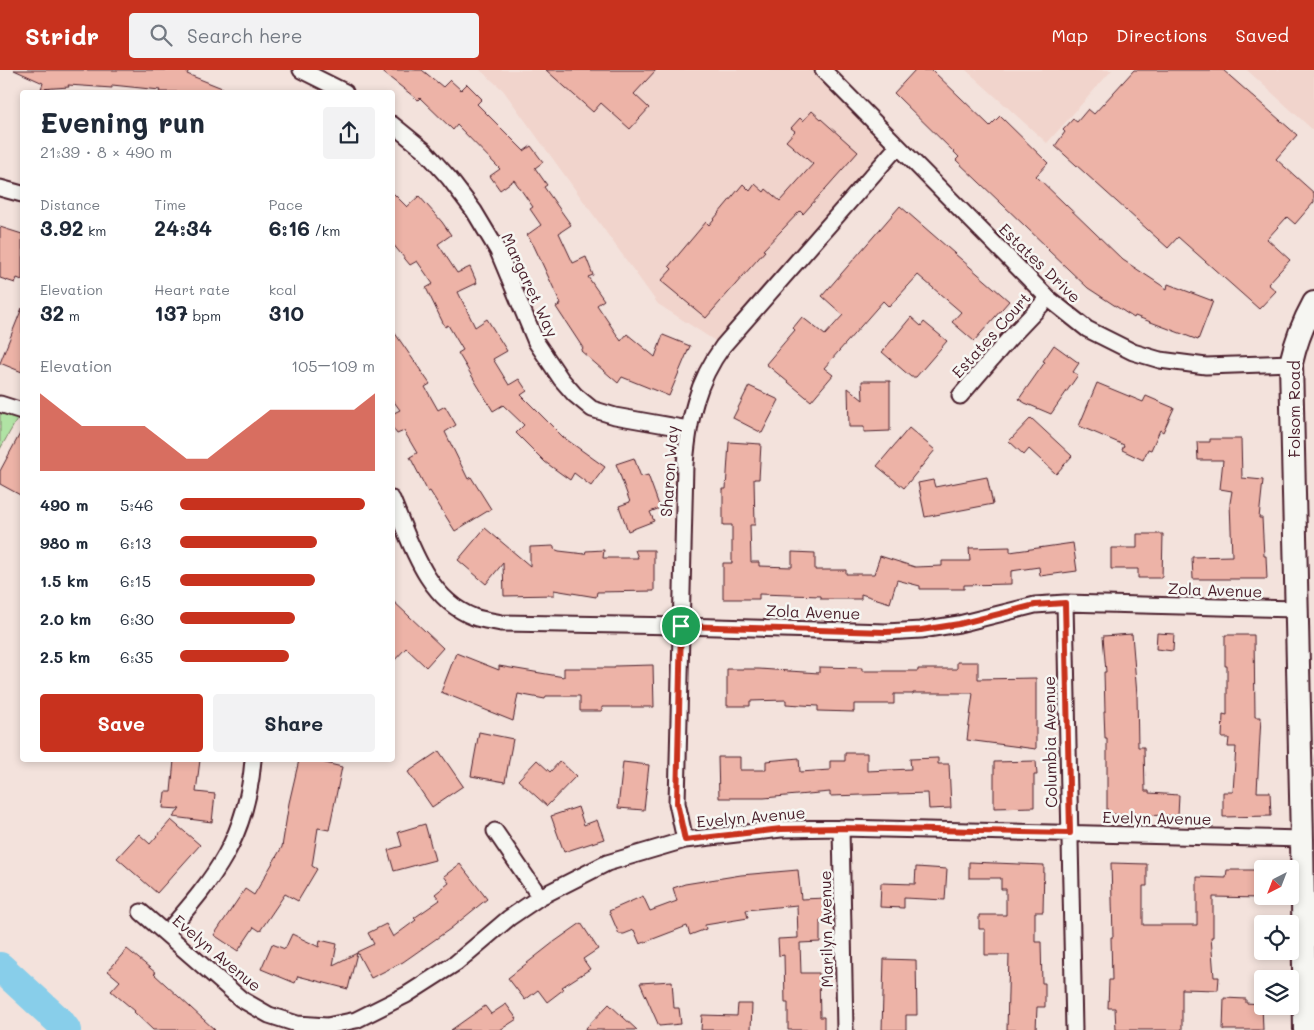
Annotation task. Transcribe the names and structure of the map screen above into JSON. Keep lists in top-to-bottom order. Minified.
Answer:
{"streets":{"street":["Estates Drive","Margaret Way","Estates Court","Folsom Road","Sharon Way","Zola Avenue","Columbia Avenue","Evelyn Avenue","Marilyn Avenue"]},"crossings":[["Estates Drive","Estates Court"],["Estates Drive","Folsom Road"],["Estates Drive","Sharon Way"],["Margaret Way","Sharon Way"],["Folsom Road","Zola Avenue"],["Folsom Road","Evelyn Avenue"],["Sharon Way","Zola Avenue"],["Sharon Way","Evelyn Avenue"],["Zola Avenue","Columbia Avenue"],["Columbia Avenue","Evelyn Avenue"],["Evelyn Avenue","Marilyn Avenue"]],"north":"bottom left","page":{"header":"Stridr","search":"Search here","nav":["Map","Directions","Saved"],"heading":["Evening run","21:39 · 8 × 490 m"],"stats":[["Distance","3.92 km"],["Time","24:34"],["Pace","6:16 /km"],["Elevation","32 m"],["Heart rate","137 bpm"],["kcal","310"]],"chart":["Elevation","105–109 m"],"list":[{"name":"490 m","note":"5:46"},{"name":"980 m","note":"6:13"},{"name":"1.5 km","note":"6:15"},{"name":"2.0 km","note":"6:30"},{"name":"2.5 km","note":"6:35"}],"buttons":["Save","Share"]}}
